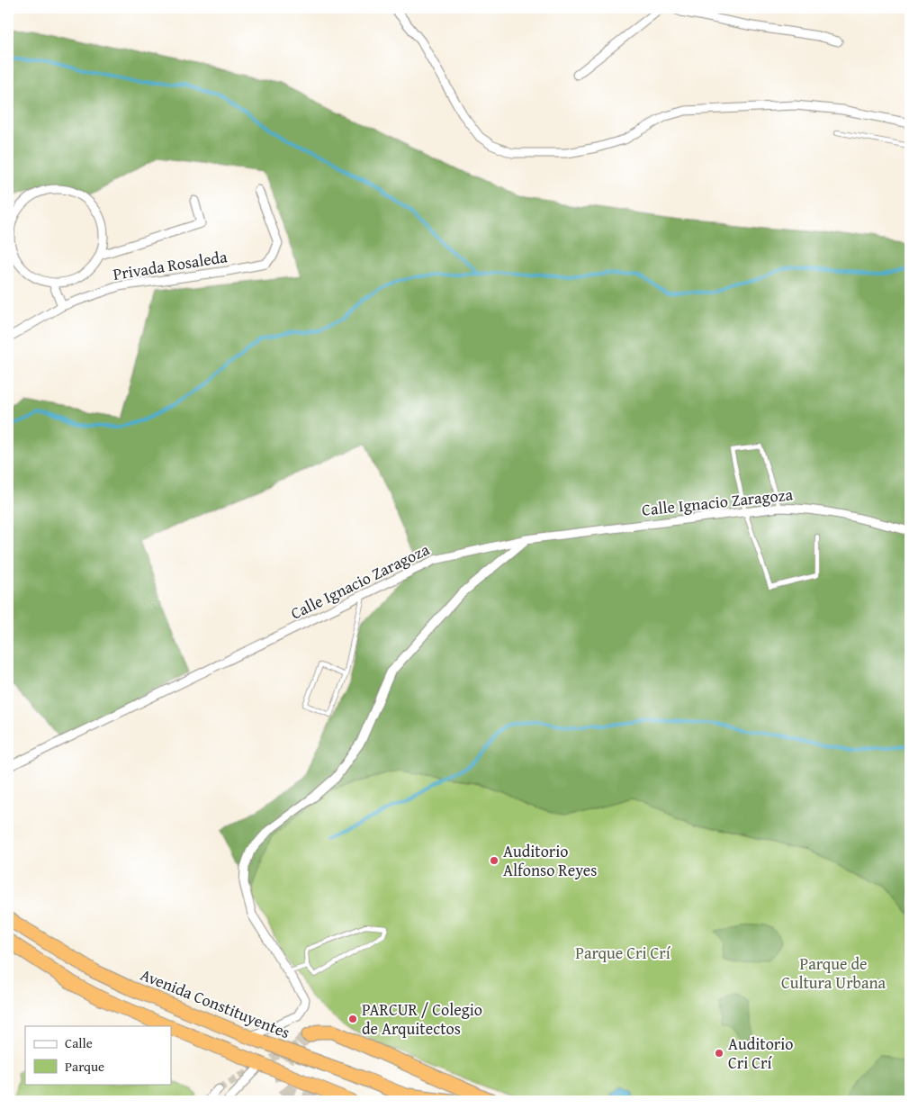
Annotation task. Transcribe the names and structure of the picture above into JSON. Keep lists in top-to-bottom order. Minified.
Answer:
{"streets":{"highway":["Avenida Constituyentes"],"street":["Privada Rosaleda","Calle Ignacio Zaragoza"]},"parks":["Parque Cri Crí","Parque de Cultura Urbana"],"places":["Auditorio Alfonso Reyes","PARCUR / Colegio de Arquitectos","Auditorio Cri Crí"],"legend":["Calle","Parque"]}
